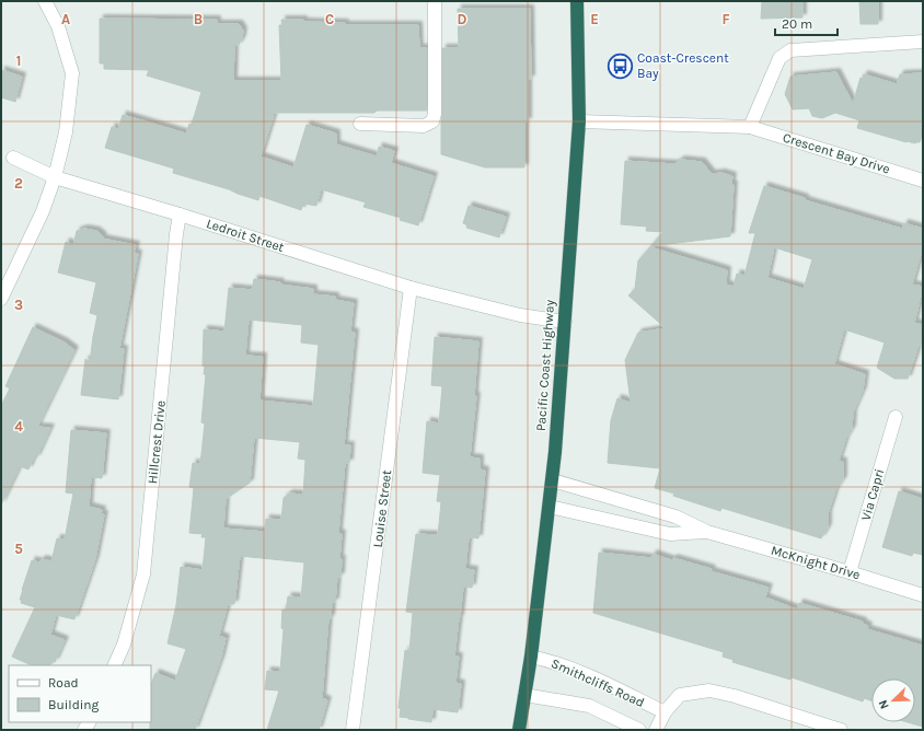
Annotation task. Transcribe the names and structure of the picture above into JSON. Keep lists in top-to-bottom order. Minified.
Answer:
{"streets":{"highway":["Pacific Coast Highway"],"street":["Crescent Bay Drive","Ledroit Street","Hillcrest Drive","Via Capri","Louise Street","McKnight Drive","Smithcliffs Road"]},"crossings":[["Crescent Bay Drive","Pacific Coast Highway"],["Ledroit Street","Pacific Coast Highway"],["Ledroit Street","Hillcrest Drive"],["Ledroit Street","Louise Street"],["Pacific Coast Highway","McKnight Drive"],["Pacific Coast Highway","Smithcliffs Road"],["Via Capri","McKnight Drive"]],"places":{"bus stop":["Coast-Crescent Bay"]},"legend":["Road","Building"],"scale_bar":"20 m","north":"bottom left","grid":{"columns":["A","B","C","D","E","F"],"rows":["1","2","3","4","5"]}}
